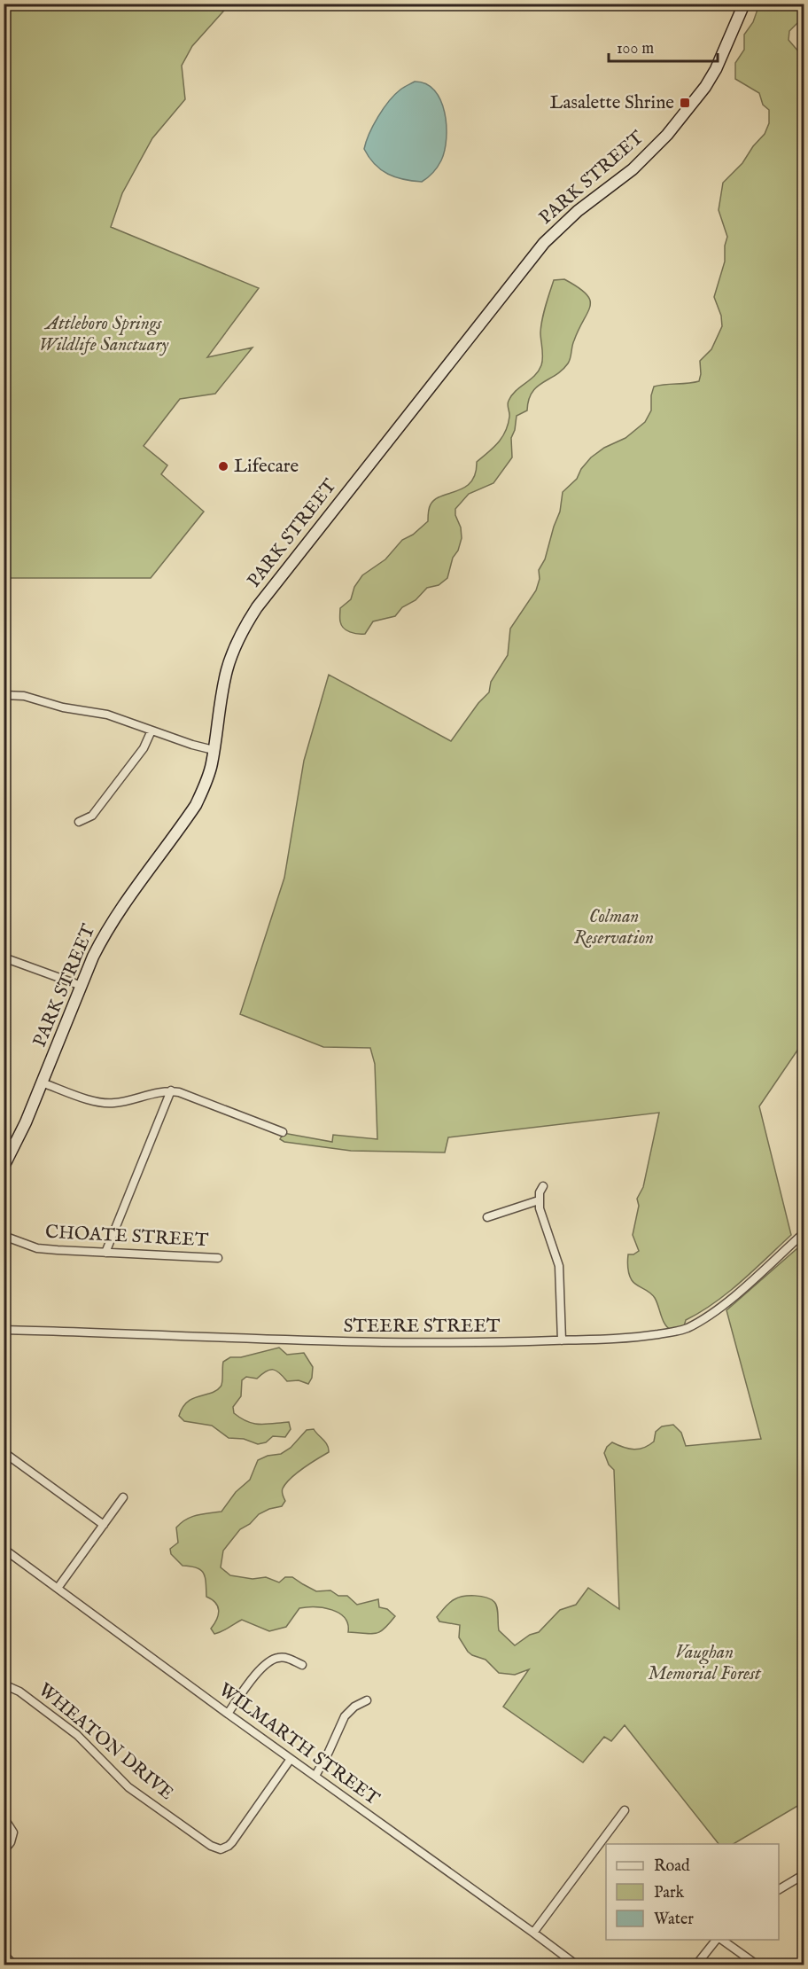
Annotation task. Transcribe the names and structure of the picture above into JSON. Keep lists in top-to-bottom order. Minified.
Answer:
{"streets":{"main road":["PARK STREET"],"street":["CHOATE STREET","STEERE STREET","WHEATON DRIVE","WILMARTH STREET"]},"crossings":[["WHEATON DRIVE","WILMARTH STREET"]],"parks":["Attleboro Springs Wildlife Sanctuary","Colman Reservation","Vaughan Memorial Forest"],"places":{"transit":["Lasalette Shrine"],"other":["Lifecare"]},"legend":["Road","Park","Water"],"scale_bar":"100 m"}
